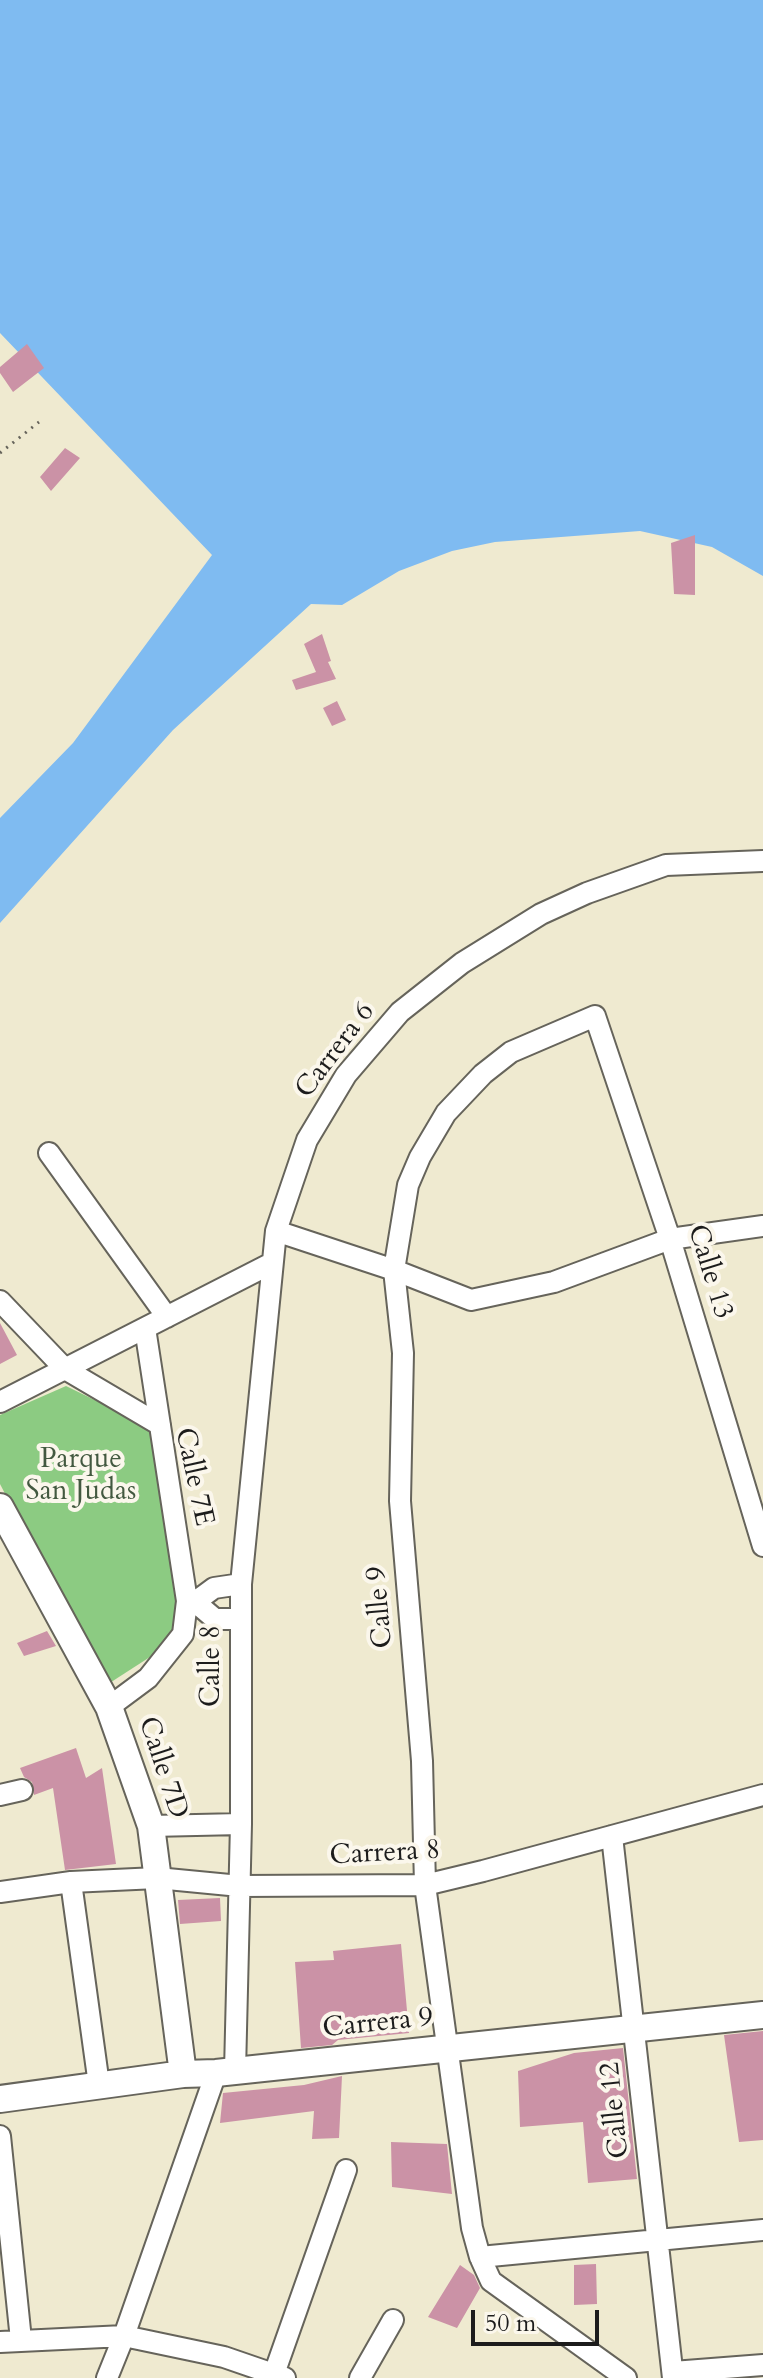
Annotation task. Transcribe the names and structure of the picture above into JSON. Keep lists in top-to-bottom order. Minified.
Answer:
{"streets":{"main road":["Calle 7D","Carrera 9"],"street":["Carrera 6","Calle 13","Calle 7E","Calle 9","Calle 8","Carrera 8","Calle 12"]},"crossings":[["Carrera 6","Calle 8"],["Calle 13","Calle 9"],["Calle 7E","Calle 7D"],["Calle 9","Carrera 8"],["Calle 9","Carrera 9"],["Calle 8","Carrera 8"],["Calle 8","Carrera 9"],["Calle 7D","Carrera 8"],["Calle 7D","Carrera 9"],["Carrera 8","Calle 12"],["Carrera 9","Calle 12"]],"parks":["Parque San Judas"],"scale_bar":"50 m"}
